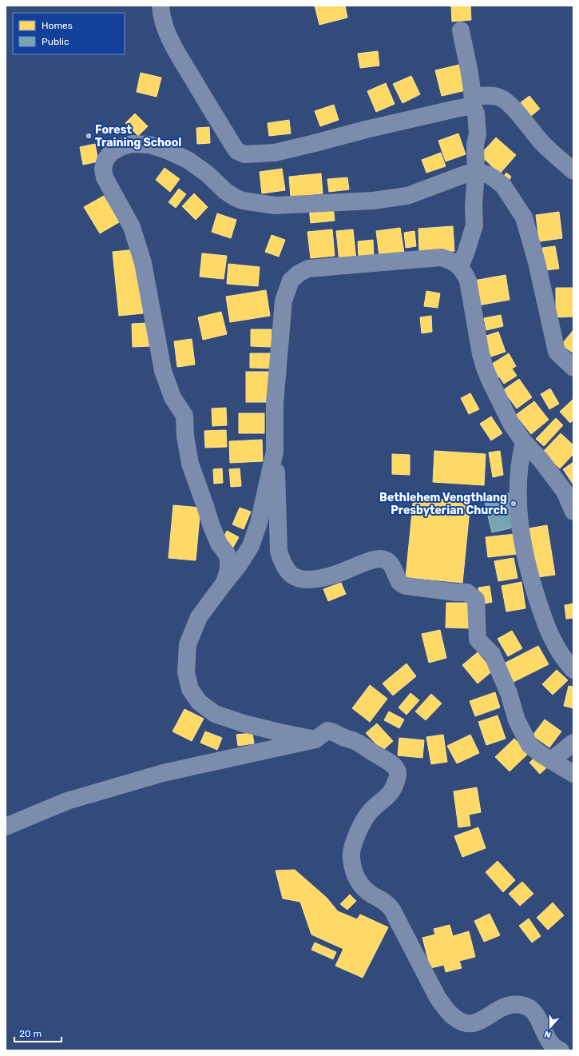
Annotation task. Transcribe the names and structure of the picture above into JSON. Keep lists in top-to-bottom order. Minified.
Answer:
{"places":["Forest Training School","Bethlehem Vengthlang Presbyterian Church"],"legend":["Homes","Public"],"scale_bar":"20 m","north":"bottom"}
